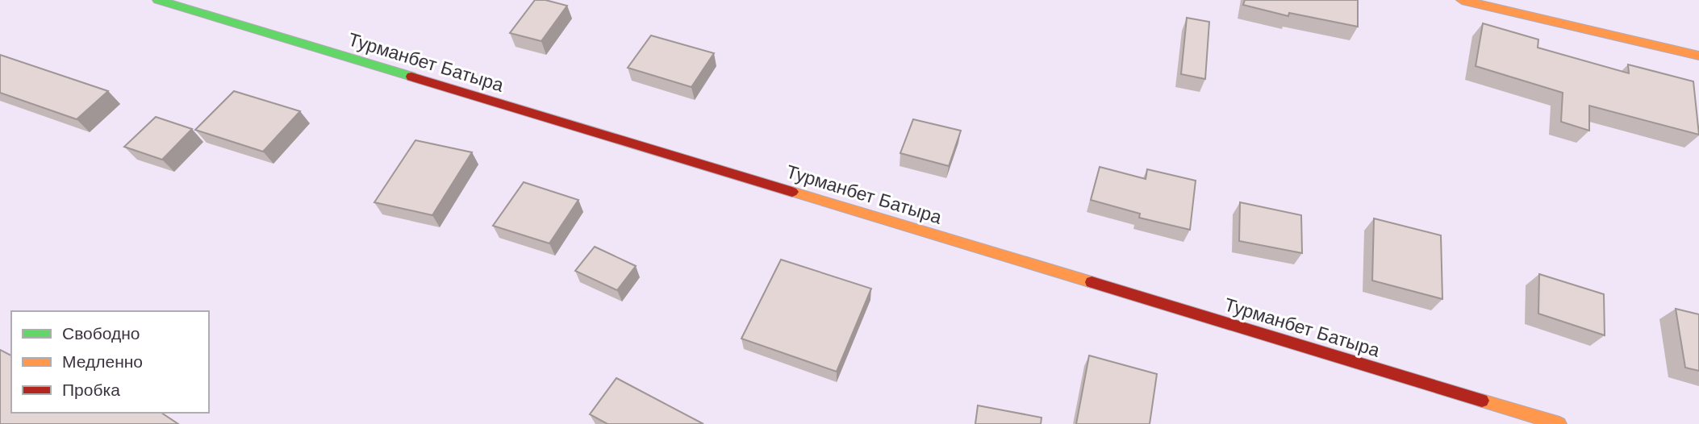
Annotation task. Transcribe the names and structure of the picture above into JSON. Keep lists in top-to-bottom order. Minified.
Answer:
{"streets":{"street":["Турманбет Батыра"]},"legend":["Свободно","Медленно","Пробка"]}
